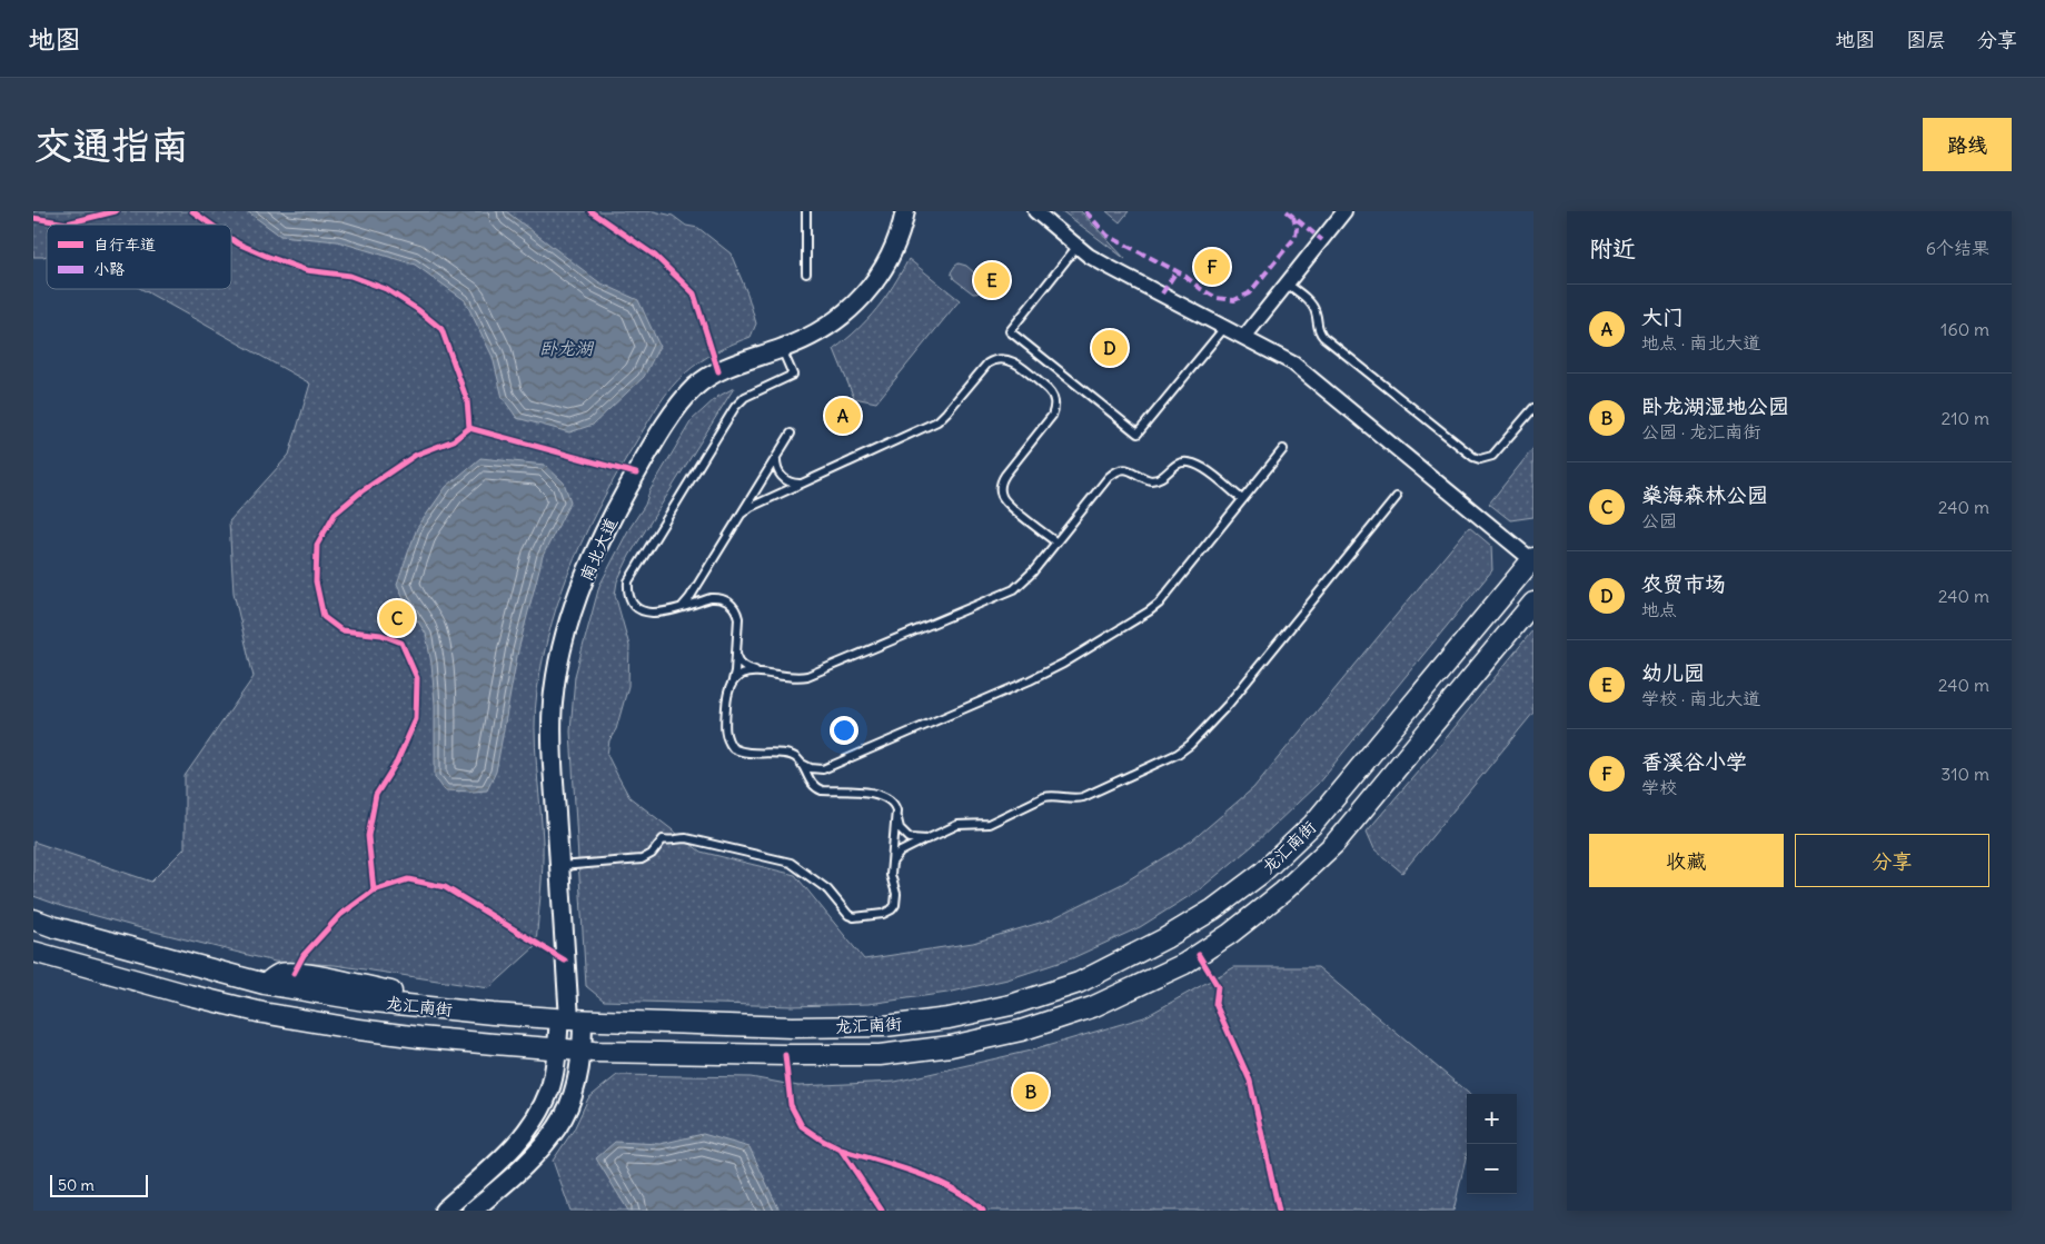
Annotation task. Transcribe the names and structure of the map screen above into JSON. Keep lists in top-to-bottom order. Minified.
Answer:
{"streets":{"main road":["龙汇南街"],"street":["南北大道"]},"crossings":[["南北大道","龙汇南街"]],"water":["卧龙湖"],"legend":["自行车道","小路"],"scale_bar":"50 m","page":{"header":"地图","nav":["地图","图层","分享"],"buttons":["路线",["收藏","分享"]],"title":"交通指南","heading":["附近","6个结果"],"pins":["F","E","D","A","C","B"],"list":[{"mark":"A","name":"大门","note":"地点 · 南北大道","value":"160 m"},{"mark":"B","name":"卧龙湖湿地公园","note":"公园 · 龙汇南街","value":"210 m"},{"mark":"C","name":"燊海森林公园","note":"公园","value":"240 m"},{"mark":"D","name":"农贸市场","note":"地点","value":"240 m"},{"mark":"E","name":"幼儿园","note":"学校 · 南北大道","value":"240 m"},{"mark":"F","name":"香溪谷小学","note":"学校","value":"310 m"}],"map_buttons":["+","−"],"scale":"50 m"}}
